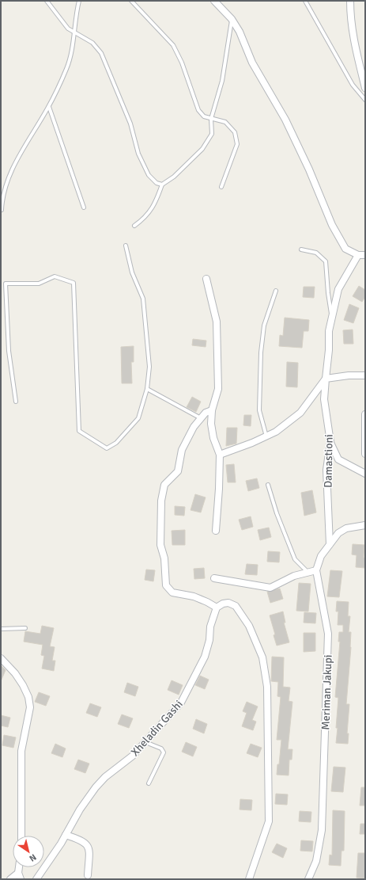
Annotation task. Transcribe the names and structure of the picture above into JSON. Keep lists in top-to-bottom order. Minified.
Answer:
{"streets":{"street":["Damastioni","Meriman Jakupi","Xheladin Gashi"]},"north":"bottom right"}
